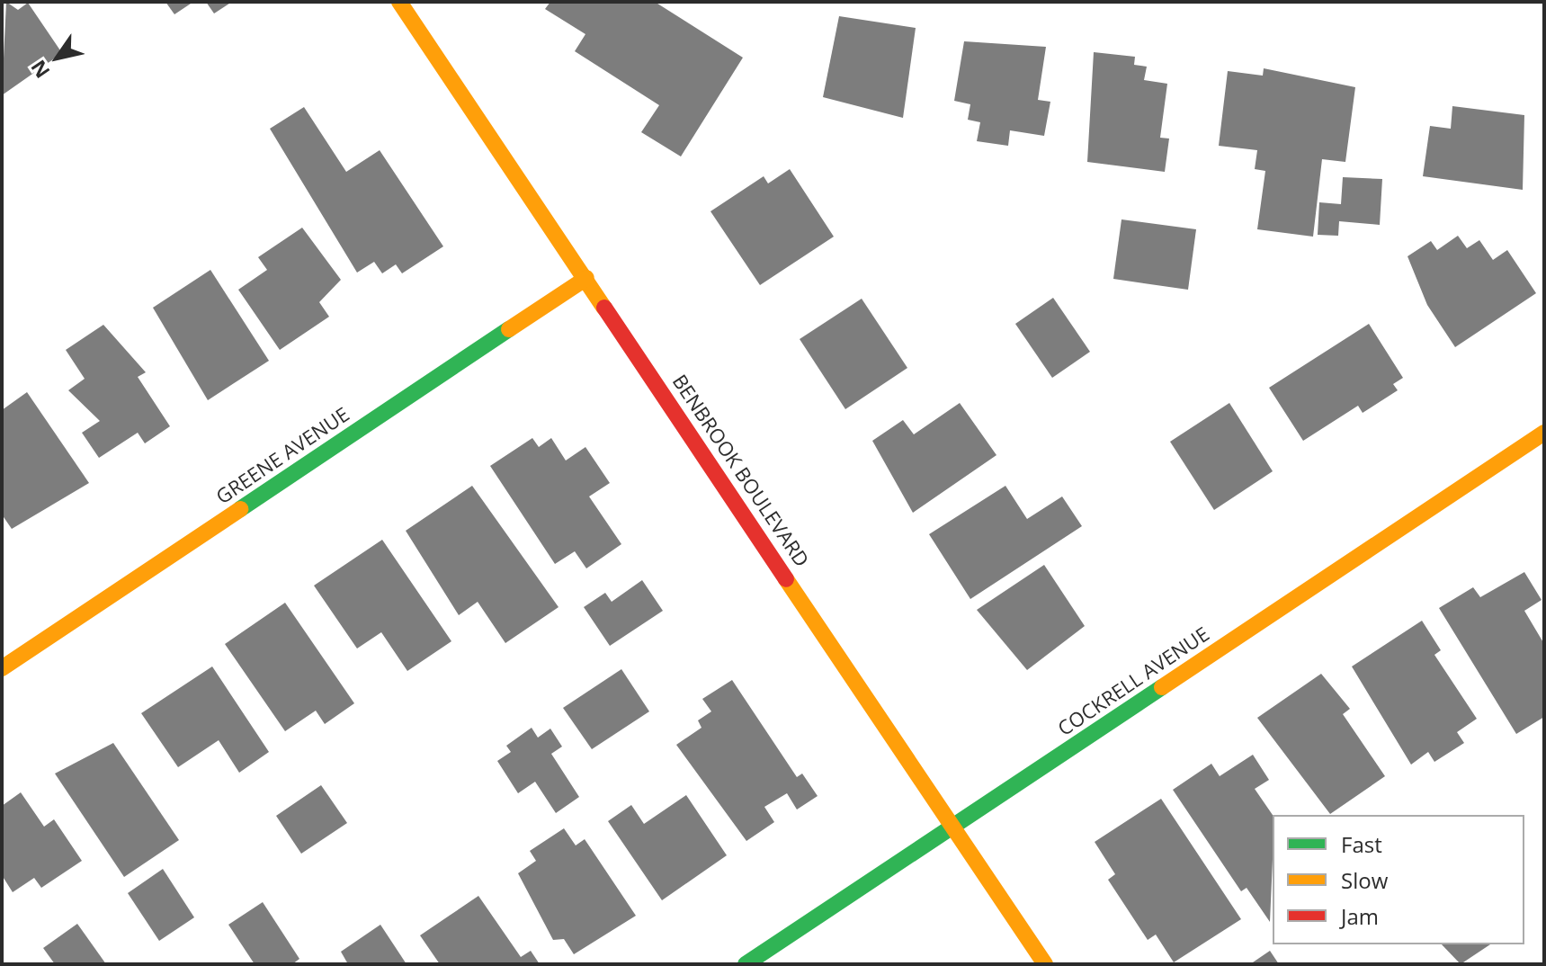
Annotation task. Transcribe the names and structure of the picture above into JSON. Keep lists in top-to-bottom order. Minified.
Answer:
{"streets":{"street":["GREENE AVENUE","BENBROOK BOULEVARD","COCKRELL AVENUE"]},"crossings":[["GREENE AVENUE","BENBROOK BOULEVARD"],["BENBROOK BOULEVARD","COCKRELL AVENUE"]],"legend":["Fast","Slow","Jam"],"north":"bottom left"}
